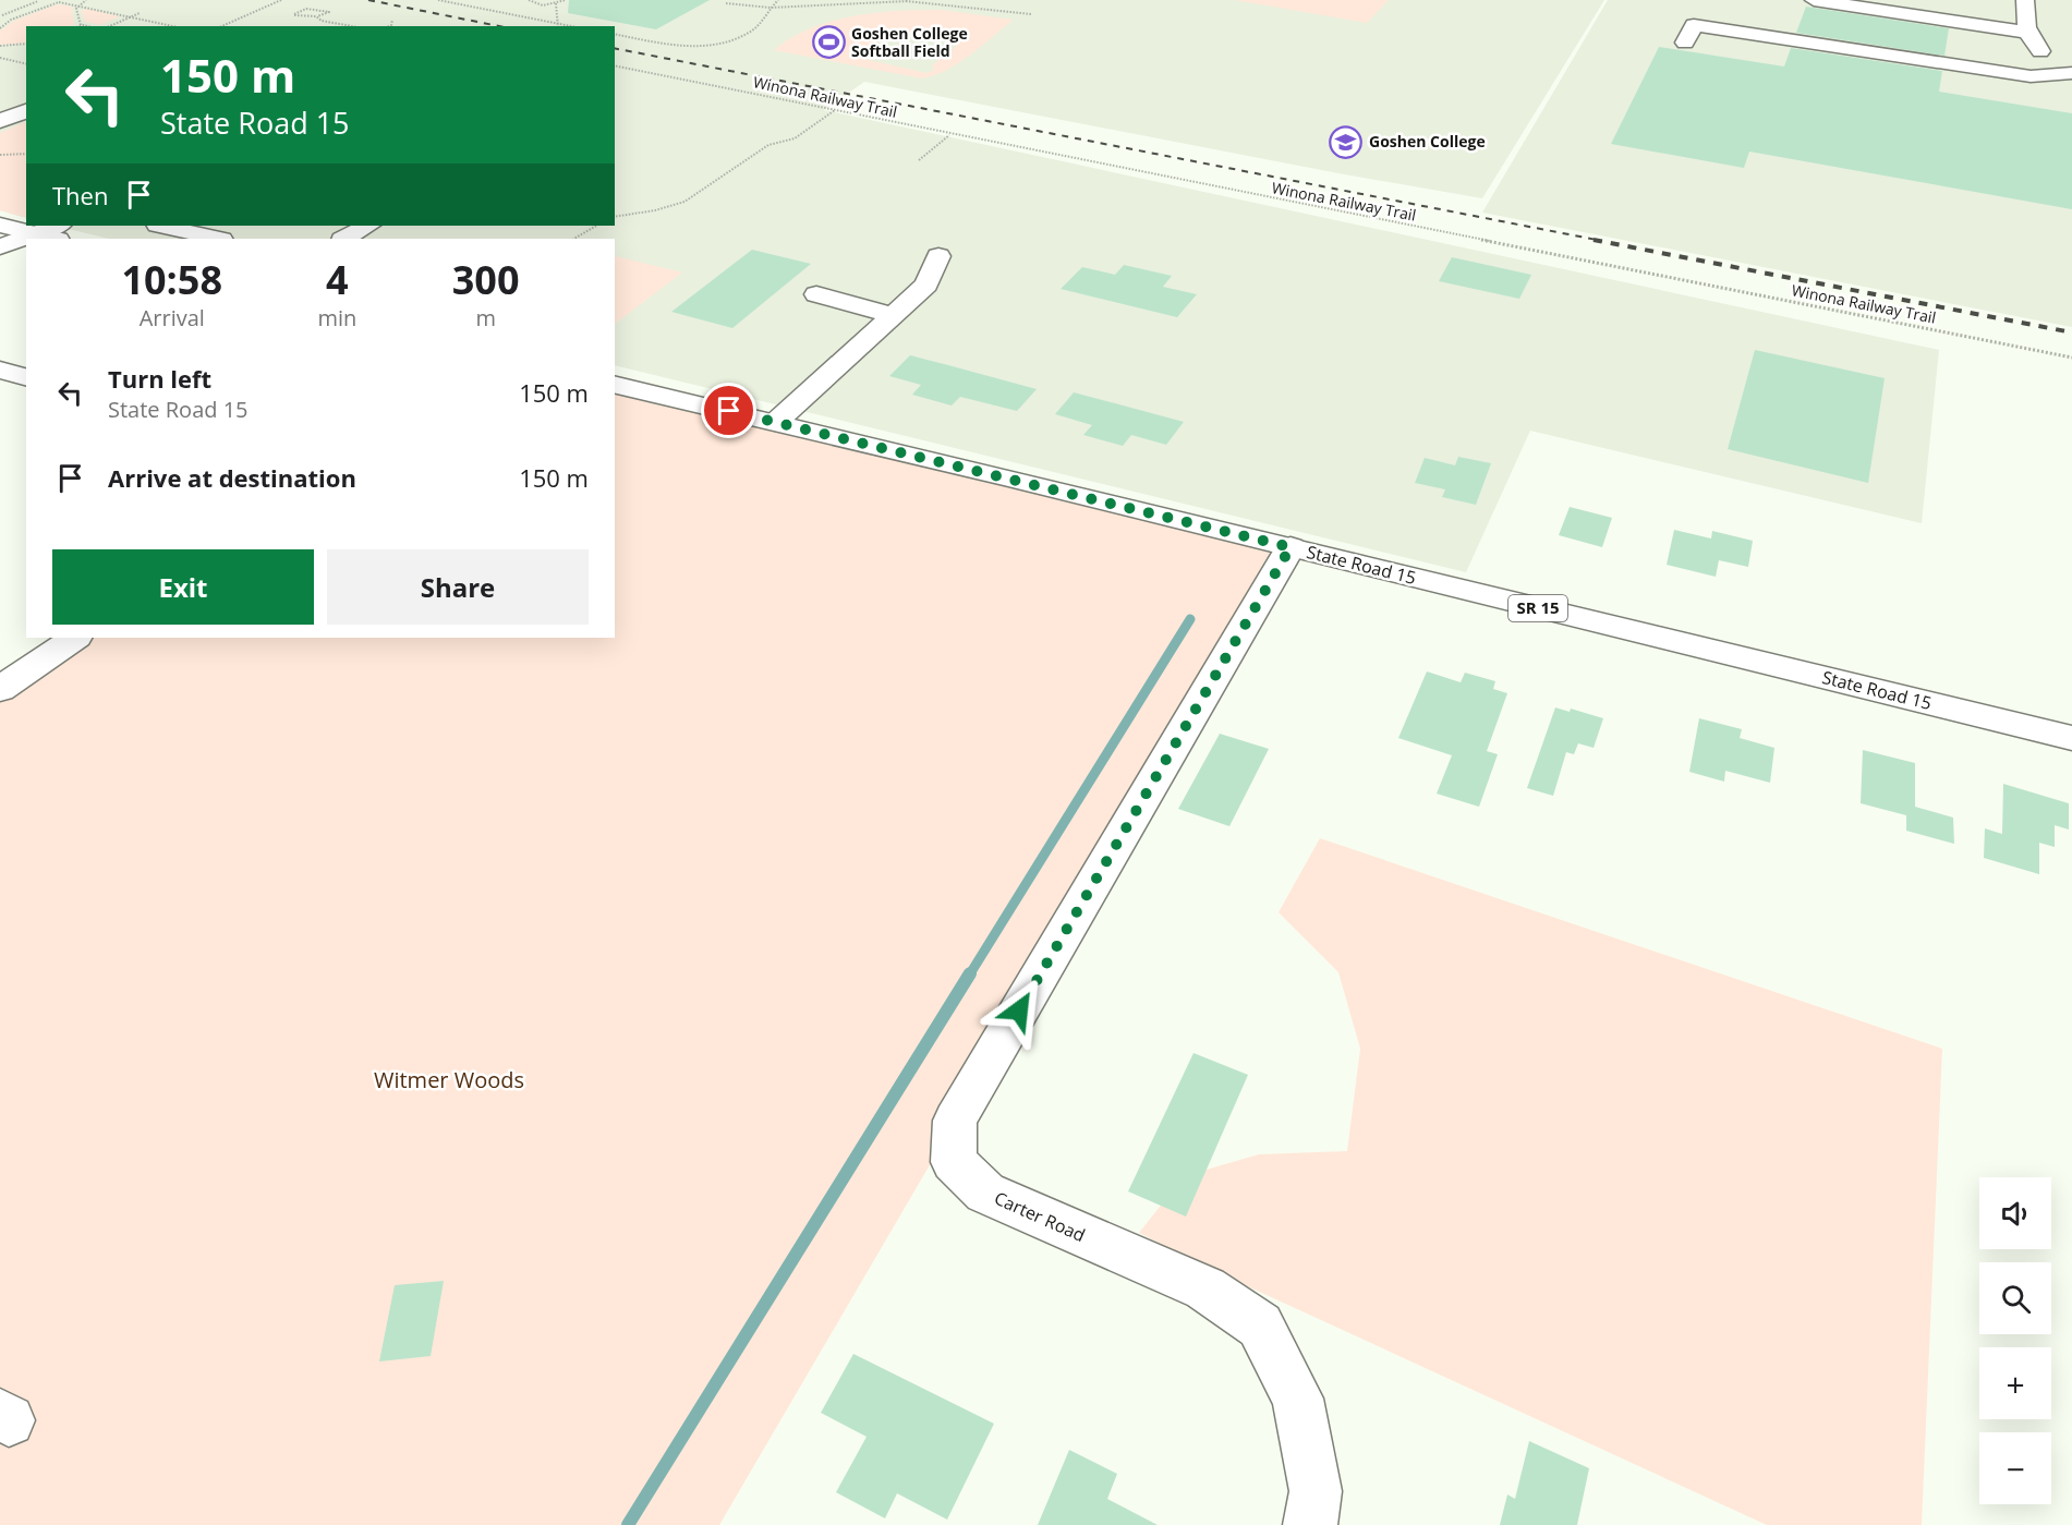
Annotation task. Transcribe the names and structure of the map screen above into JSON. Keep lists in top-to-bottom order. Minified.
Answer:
{"streets":{"main road":["State Road 15","SR 15","Carter Road"],"path":["Winona Railway Trail"]},"crossings":[["State Road 15","Carter Road"]],"parks":["Witmer Woods"],"places":{"sports":["Goshen College Softball Field"],"school or university":["Goshen College"]},"page":{"turn":["150 m","State Road 15"],"then":"Then","eta":["10:58","Arrival","4","min","300","m"],"list":[{"name":"Turn left","note":"State Road 15","value":"150 m"},{"name":"Arrive at destination","value":"150 m"}],"buttons":["Exit","Share"],"map_buttons":["+","−"]}}
